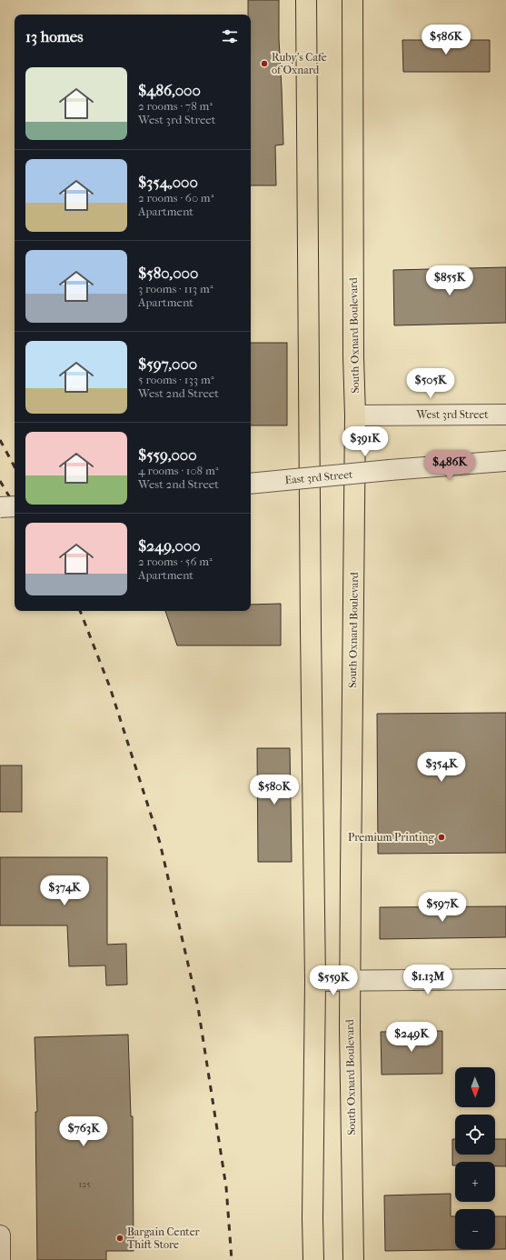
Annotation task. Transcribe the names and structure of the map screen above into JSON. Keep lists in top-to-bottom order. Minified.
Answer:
{"streets":{"main road":["South Oxnard Boulevard"],"street":["West 3rd Street","East 3rd Street"]},"crossings":[["South Oxnard Boulevard","West 3rd Street"]],"places":["Ruby's Cafe of Oxnard","Premium Printing","Bargain Center Thift Store"],"house_numbers":["125"],"north":"bottom","page":{"heading":"13 homes","price":["$586K","$855K","$505K","$391K","$486K","$354K","$580K","$374K","$597K","$1.13M","$559K","$249K","$763K"],"list":[{"name":"$486,000","note":"2 rooms · 78 m² · West 3rd Street"},{"name":"$354,000","note":"2 rooms · 60 m² · Apartment"},{"name":"$580,000","note":"3 rooms · 113 m² · Apartment"},{"name":"$597,000","note":"5 rooms · 133 m² · West 2nd Street"},{"name":"$559,000","note":"4 rooms · 108 m² · West 2nd Street"},{"name":"$249,000","note":"2 rooms · 56 m² · Apartment"}],"map_buttons":["+","−"]}}
